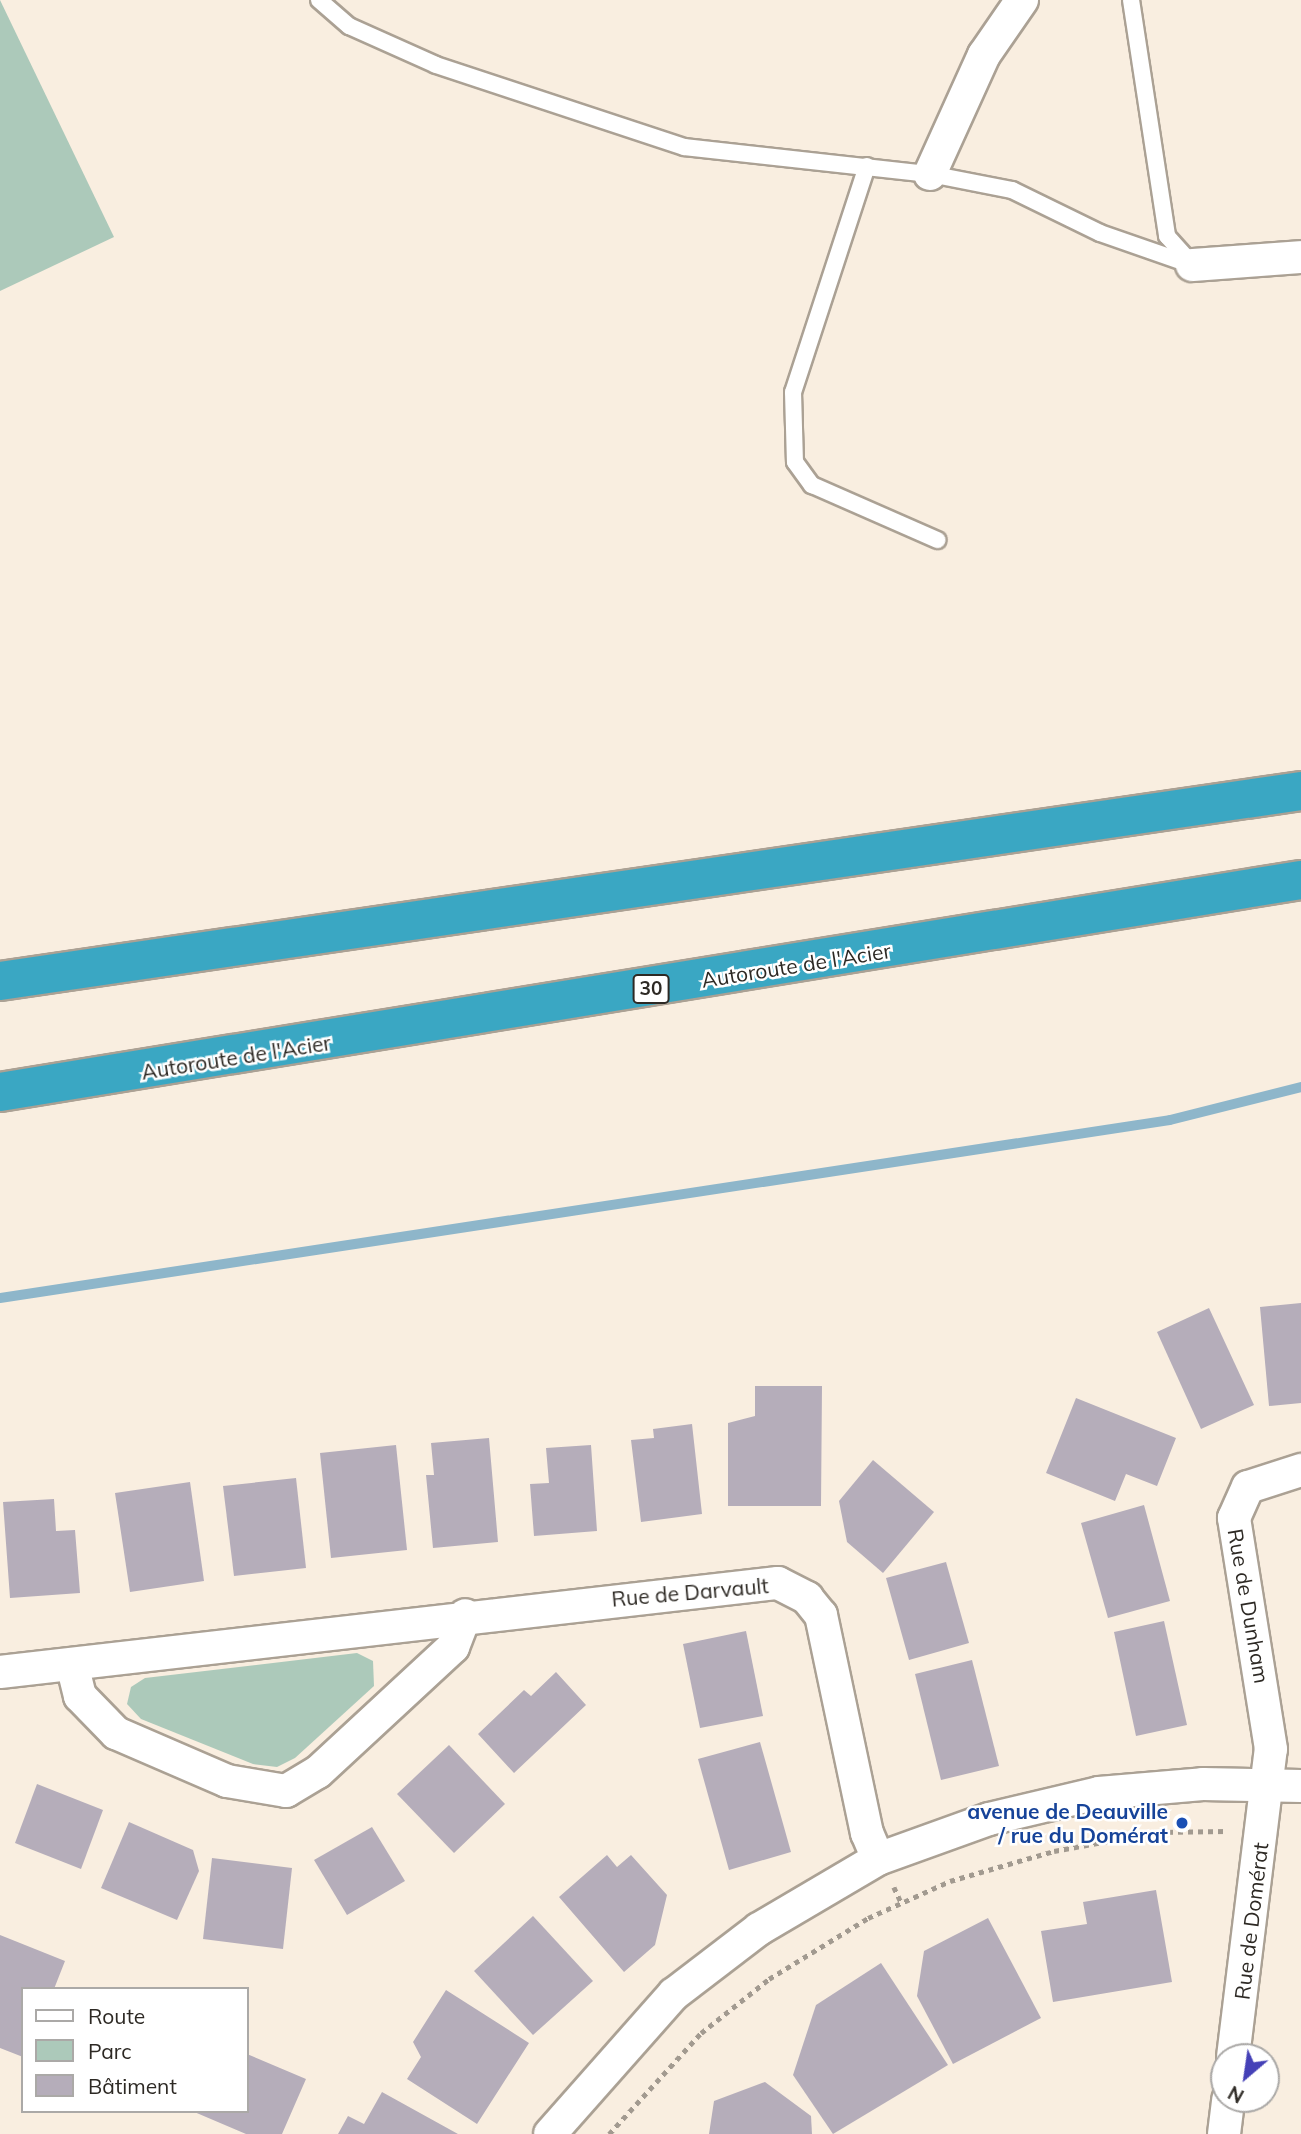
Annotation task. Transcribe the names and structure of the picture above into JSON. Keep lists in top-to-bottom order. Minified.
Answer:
{"streets":{"highway":["Autoroute de l'Acier","30"],"street":["Rue de Darvault","Rue de Dunham","Rue de Domérat"]},"crossings":[["Rue de Dunham","Rue de Domérat"]],"places":["avenue de Deauville / rue du Domérat"],"legend":["Route","Parc","Bâtiment"],"north":"bottom left"}
